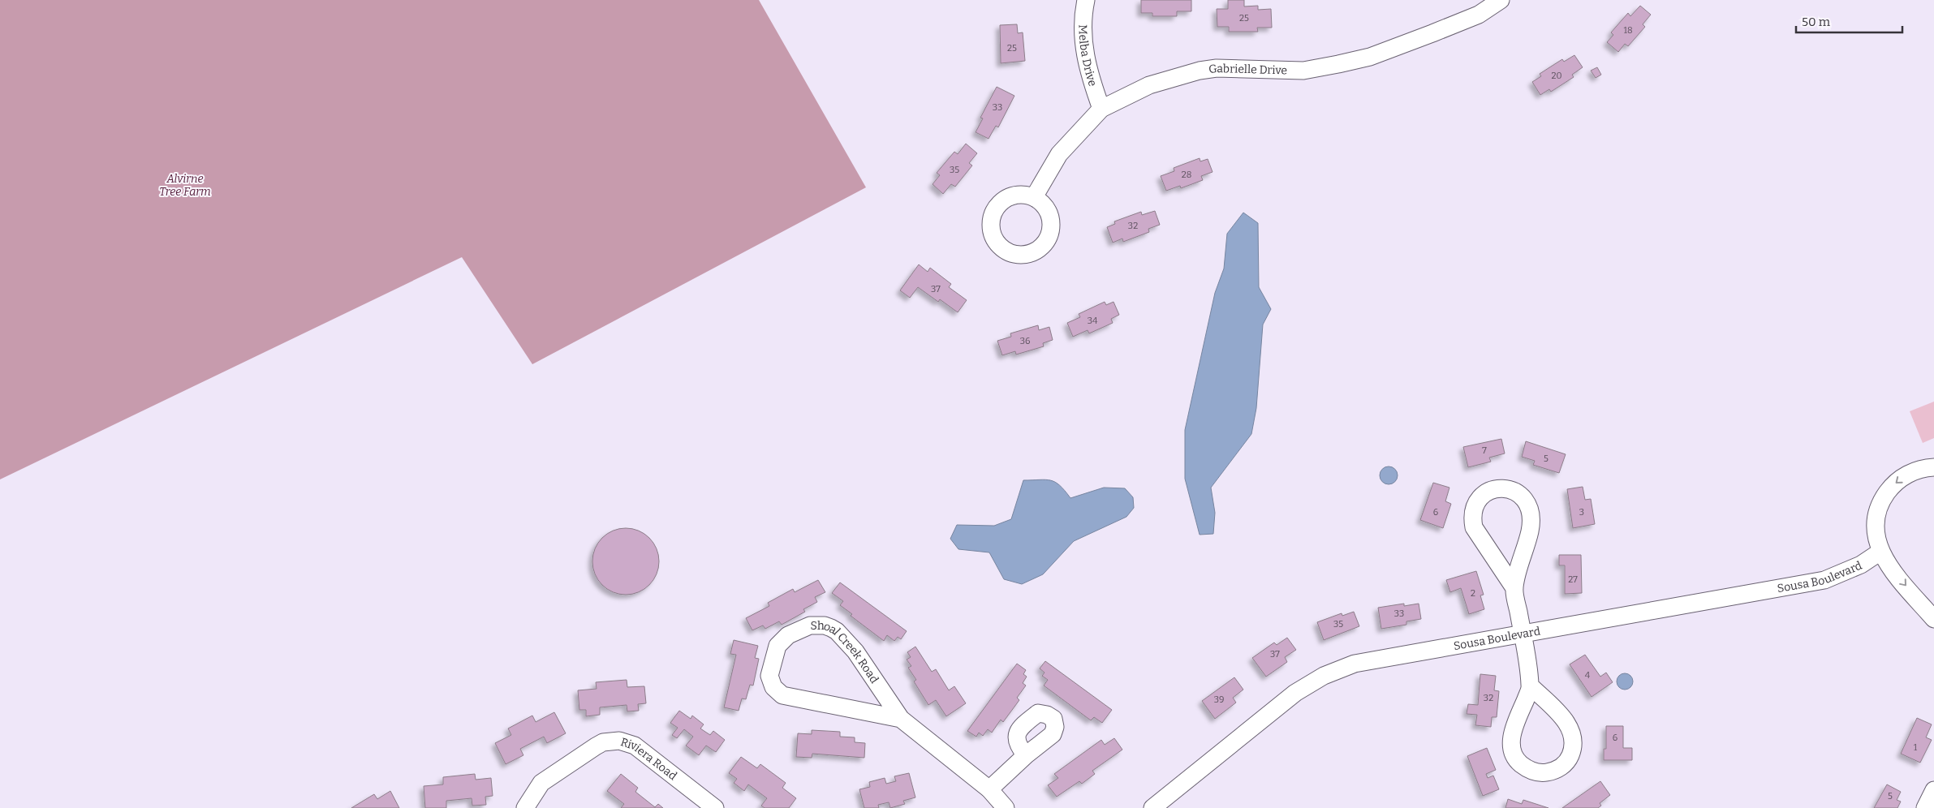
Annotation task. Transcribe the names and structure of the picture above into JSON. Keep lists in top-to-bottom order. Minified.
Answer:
{"streets":{"street":["Melba Drive","Gabrielle Drive","Sousa Boulevard","Shoal Creek Road","Riviera Road"]},"crossings":[["Melba Drive","Gabrielle Drive"]],"parks":["Alvirne Tree Farm"],"house_numbers":["25","18","25","20","33","35","28","32","37","34","36","7","5","6","3","27","2","33","35","37","4","32","39","6","1","5"],"scale_bar":"50 m"}
